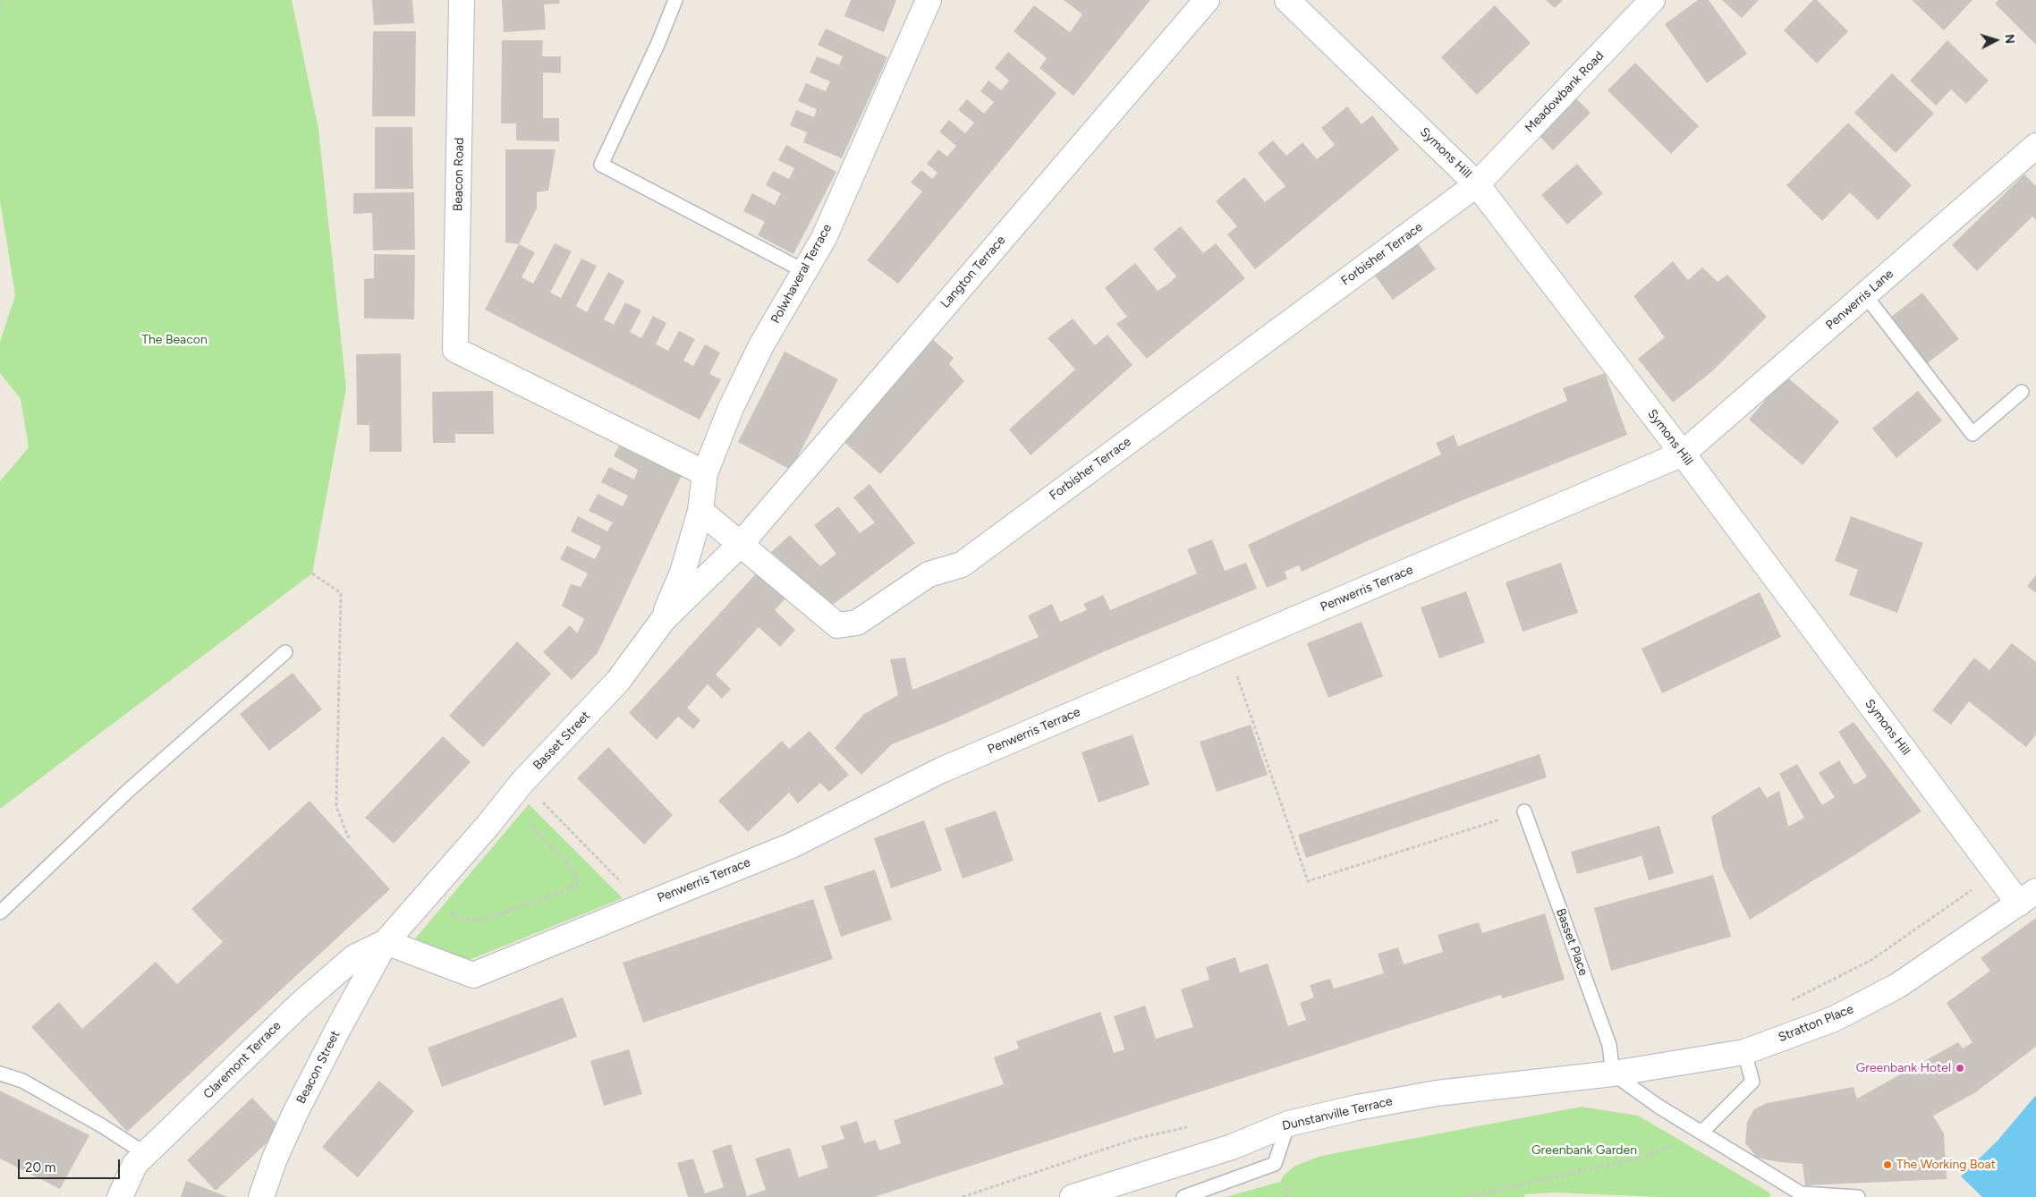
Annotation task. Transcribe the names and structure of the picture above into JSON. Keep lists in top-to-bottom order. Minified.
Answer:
{"streets":{"street":["Meadowbank Road","Symons Hill","Beacon Road","Forbisher Terrace","Langton Terrace","Polwhaveral Terrace","Penwerris Lane","Penwerris Terrace","Basset Street","Stratton Place","Claremont Terrace","Beacon Street","Dunstanville Terrace"],"lane":["Basset Place"]},"crossings":[["Meadowbank Road","Symons Hill"],["Meadowbank Road","Forbisher Terrace"],["Symons Hill","Forbisher Terrace"],["Symons Hill","Penwerris Lane"],["Symons Hill","Penwerris Terrace"],["Symons Hill","Stratton Place"],["Beacon Road","Polwhaveral Terrace"],["Forbisher Terrace","Langton Terrace"],["Forbisher Terrace","Polwhaveral Terrace"],["Forbisher Terrace","Basset Street"],["Langton Terrace","Basset Street"],["Polwhaveral Terrace","Basset Street"],["Penwerris Lane","Penwerris Terrace"],["Penwerris Terrace","Basset Street"],["Penwerris Terrace","Claremont Terrace"],["Penwerris Terrace","Beacon Street"],["Basset Street","Claremont Terrace"],["Basset Street","Beacon Street"],["Basset Place","Stratton Place"],["Basset Place","Dunstanville Terrace"],["Stratton Place","Dunstanville Terrace"],["Claremont Terrace","Beacon Street"]],"parks":["The Beacon","Greenbank Garden"],"places":["Greenbank Hotel","The Working Boat"],"scale_bar":"20 m","north":"right"}
